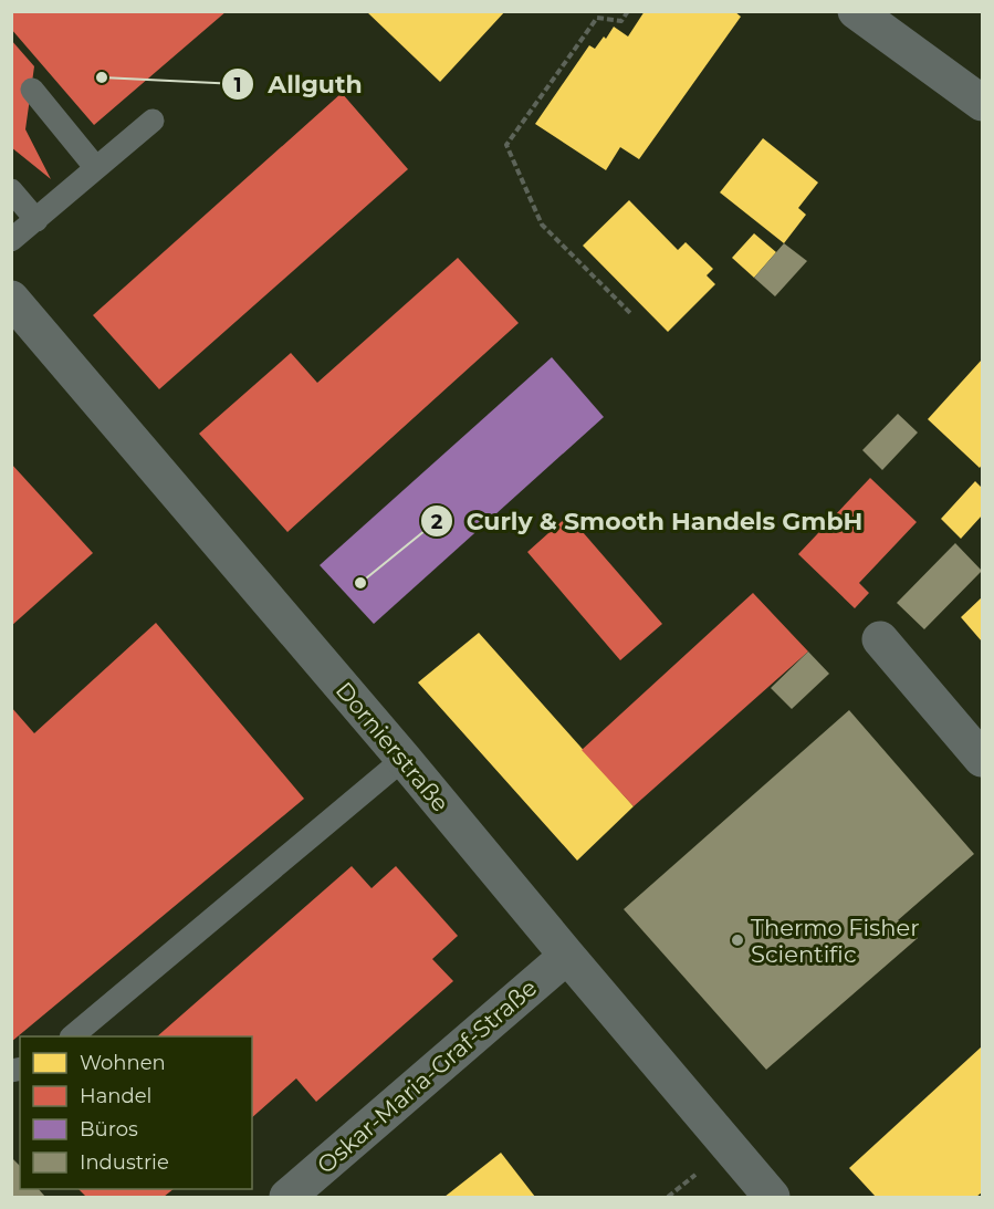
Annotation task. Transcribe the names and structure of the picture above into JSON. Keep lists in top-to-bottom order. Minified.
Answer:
{"streets":{"street":["Dornierstraße","Oskar-Maria-Graf-Straße"]},"crossings":[["Dornierstraße","Oskar-Maria-Graf-Straße"]],"places":["Allguth","Curly & Smooth Handels GmbH","Thermo Fisher Scientific"],"legend":["Wohnen","Handel","Büros","Industrie"]}
